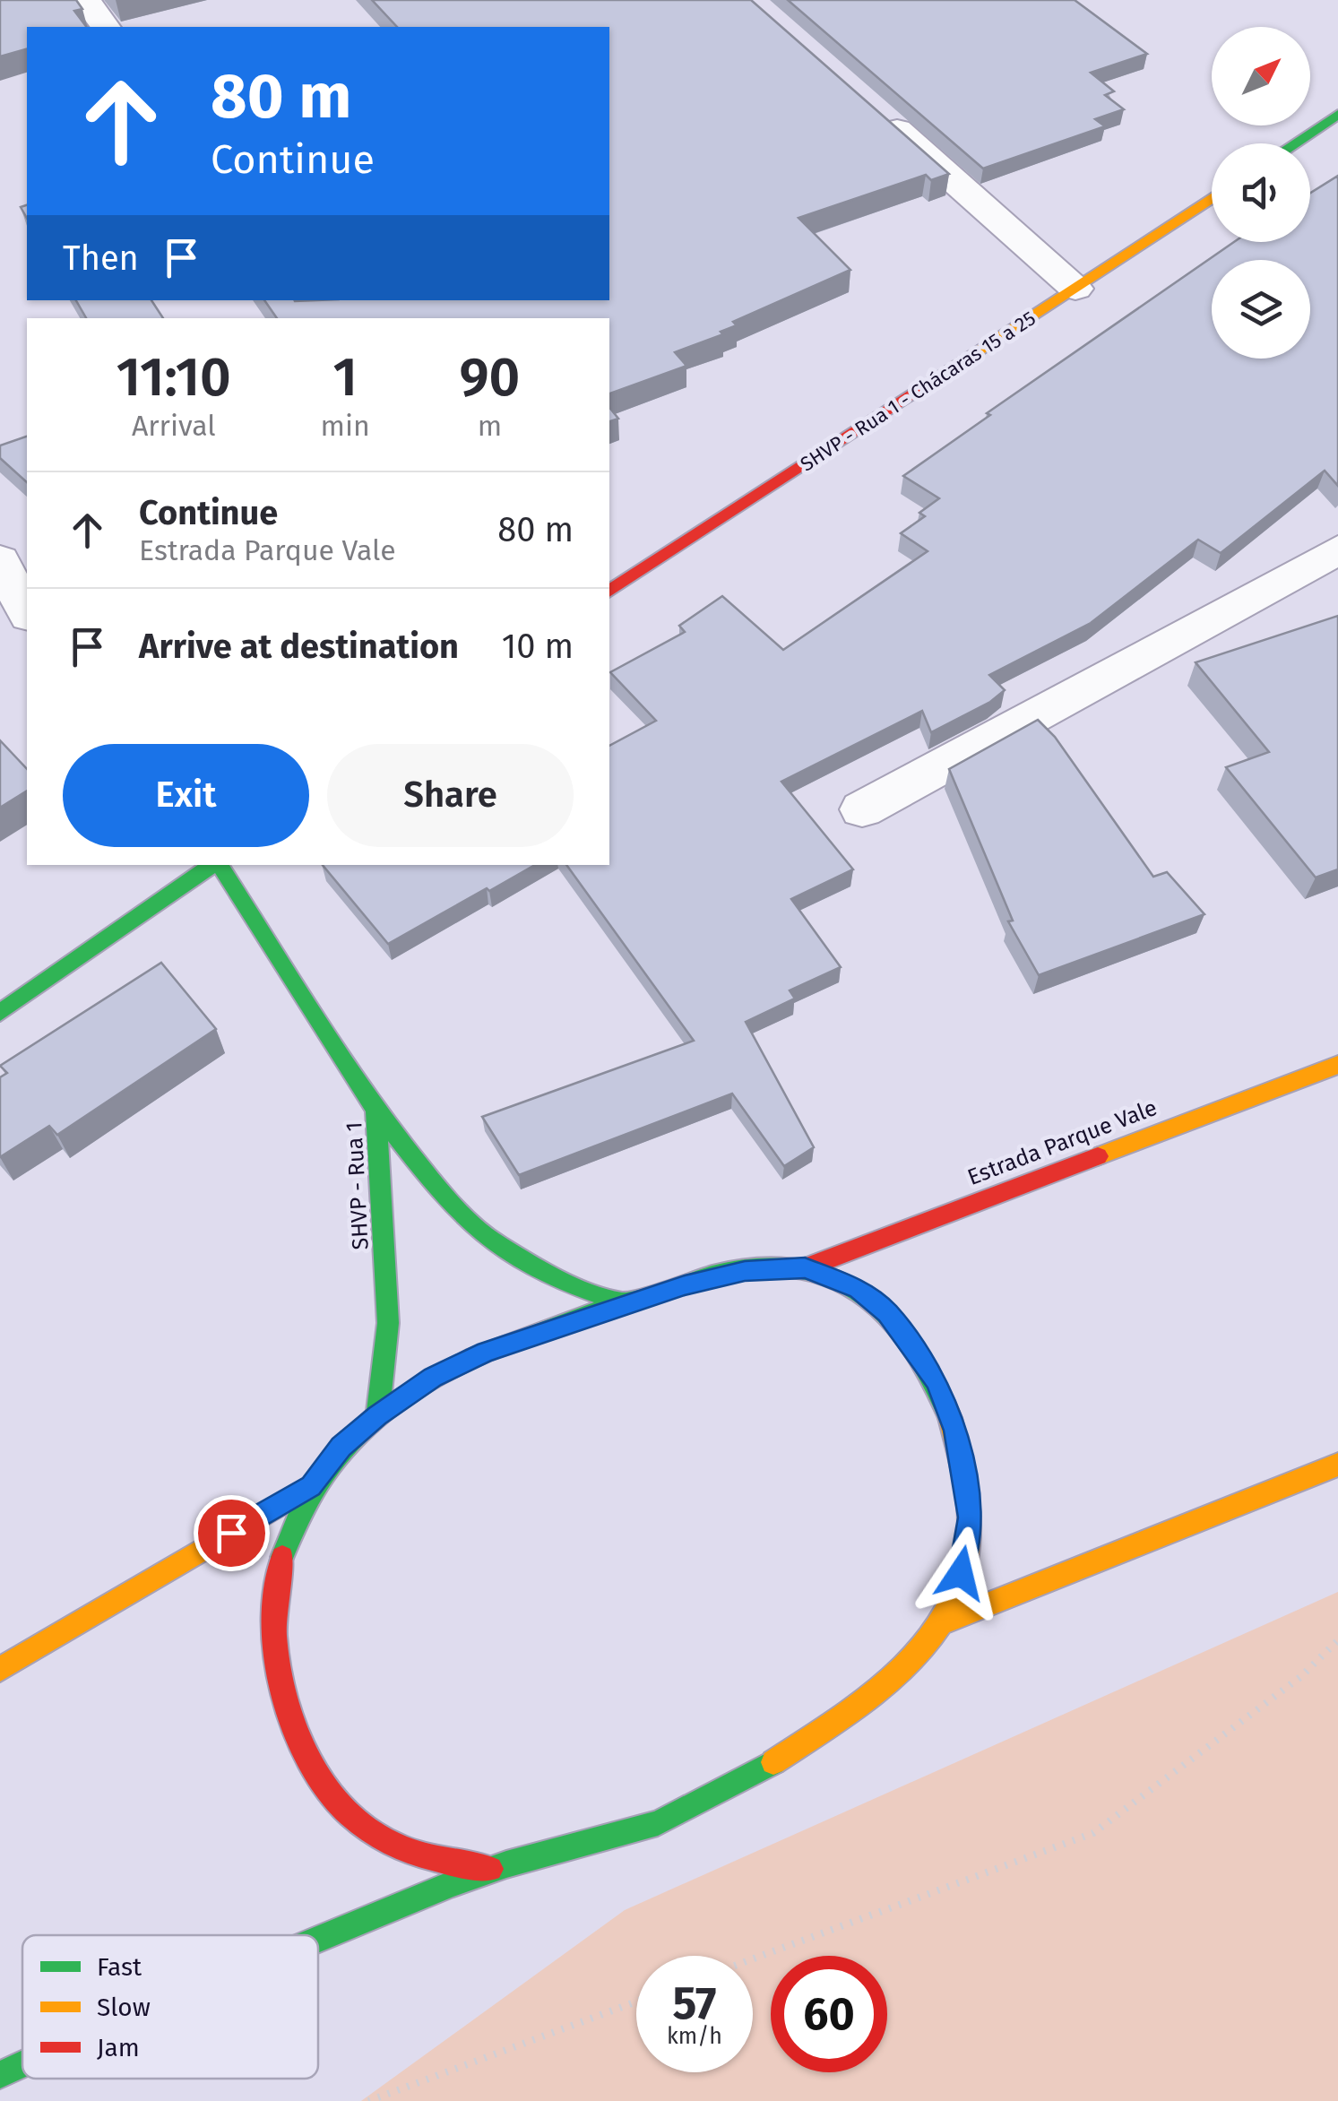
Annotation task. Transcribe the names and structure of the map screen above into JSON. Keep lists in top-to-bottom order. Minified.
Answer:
{"streets":{"main road":["SHVP - Rua 1 - Chácaras 15 a 25","Estrada Parque Vale","SHVP - Rua 1"]},"legend":["Fast","Slow","Jam"],"north":"top right","page":{"turn":["80 m","Continue"],"then":"Then","eta":["11:10","Arrival","1","min","90","m"],"list":[{"name":"Continue","note":"Estrada Parque Vale","value":"80 m"},{"name":"Arrive at destination","value":"10 m"}],"buttons":["Exit","Share"],"speed":"57 km/h","limit":"60"}}
